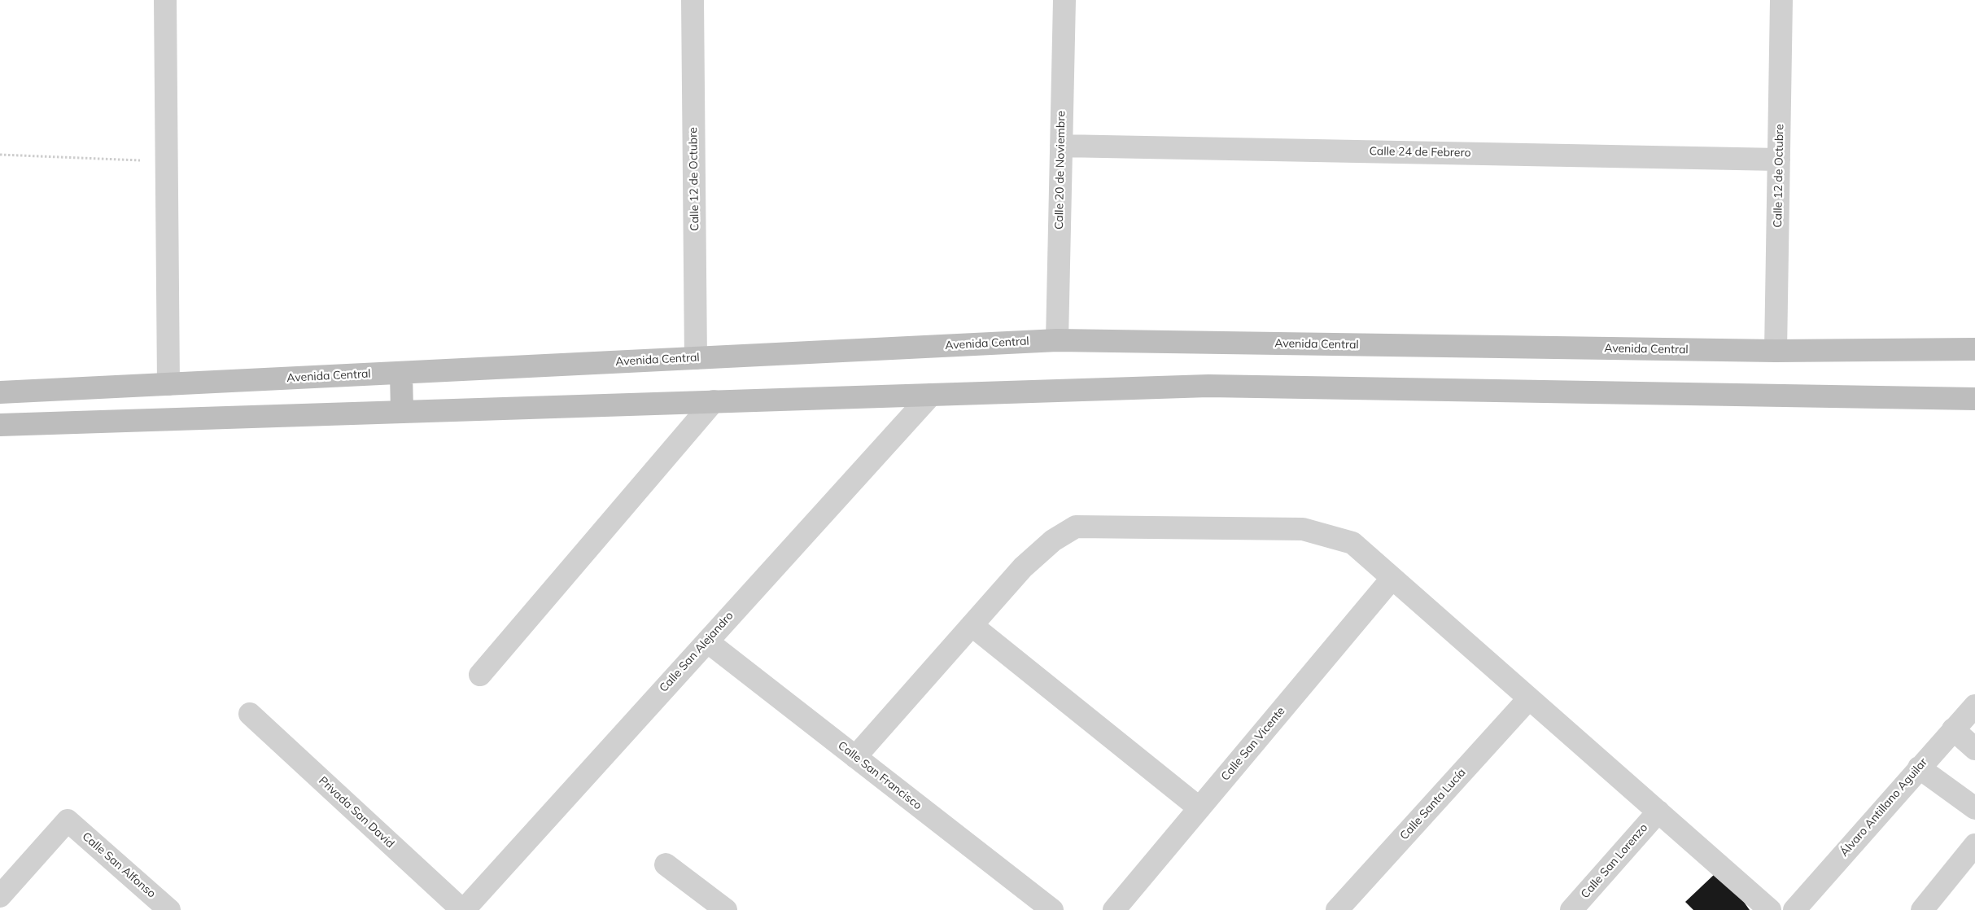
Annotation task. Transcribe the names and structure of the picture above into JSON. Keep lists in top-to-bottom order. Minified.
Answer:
{"streets":{"main road":["Avenida Central"],"street":["Calle 24 de Febrero","Calle 20 de Noviembre","Calle 12 de Octubre","Calle San Alejandro","Calle San Vicente","Calle San Francisco","Calle Santa Lucía","Álvaro Antillano Aguilar","Privada San David","Calle San Lorenzo","Calle San Alfonso"]},"crossings":[["Calle 24 de Febrero","Calle 20 de Noviembre"],["Calle 24 de Febrero","Calle 12 de Octubre"],["Calle 20 de Noviembre","Avenida Central"],["Calle 12 de Octubre","Avenida Central"],["Calle San Alejandro","Calle San Francisco"],["Calle San Alejandro","Privada San David"]]}
